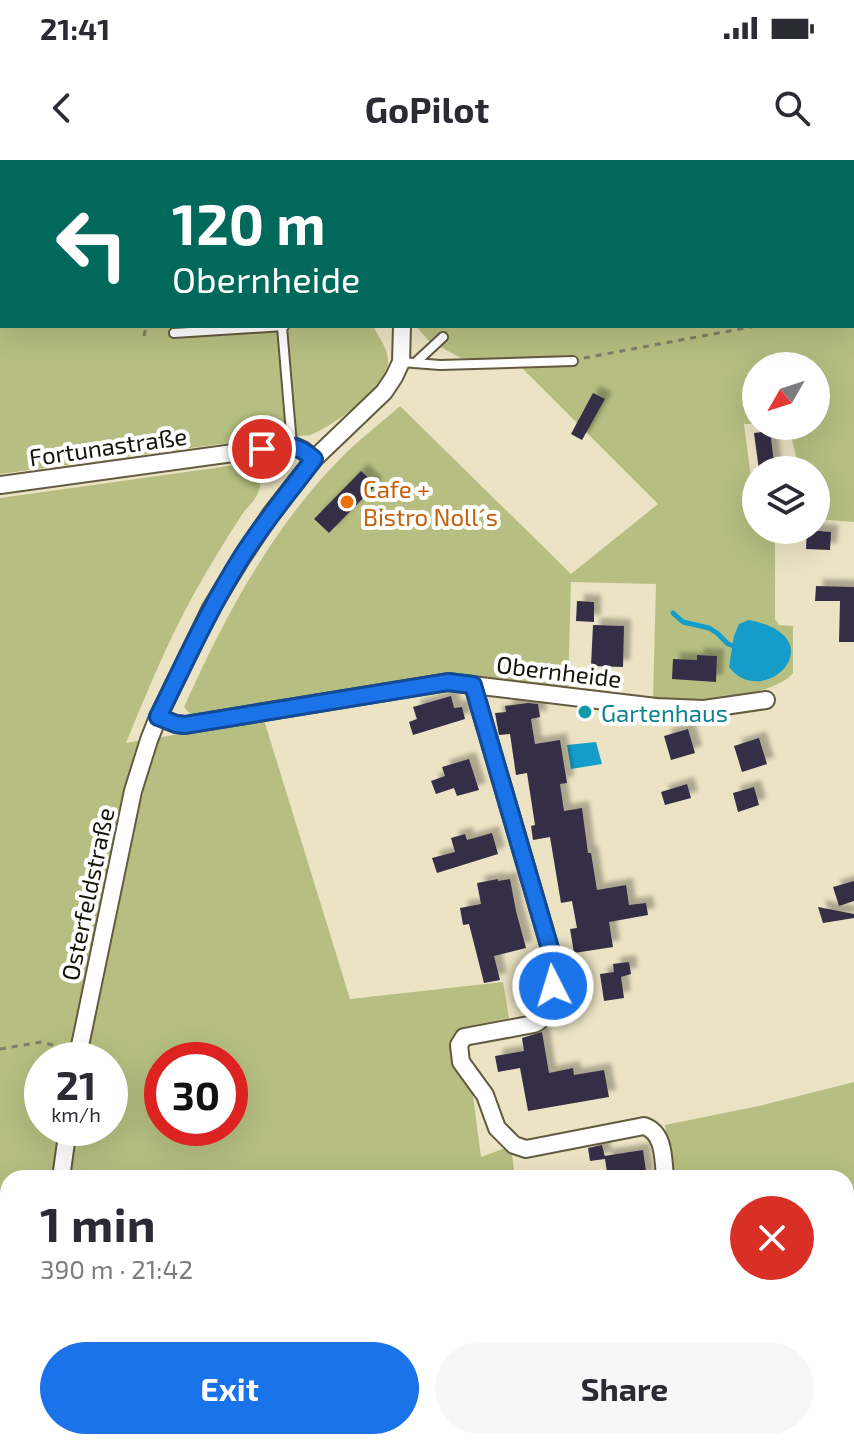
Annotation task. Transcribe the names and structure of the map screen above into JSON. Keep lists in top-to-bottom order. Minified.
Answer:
{"streets":{"street":["Fortunastraße","Obernheide","Osterfeldstraße"]},"crossings":[["Obernheide","Osterfeldstraße"]],"places":["Cafe + Bistro Noll´s","Gartenhaus"],"north":"bottom left","page":{"status":"21:41","header":"GoPilot","turn":["120 m","Obernheide"],"speed":"21 km/h","limit":"30","heading":["1 min","390 m · 21:42"],"buttons":["Exit","Share"]}}
